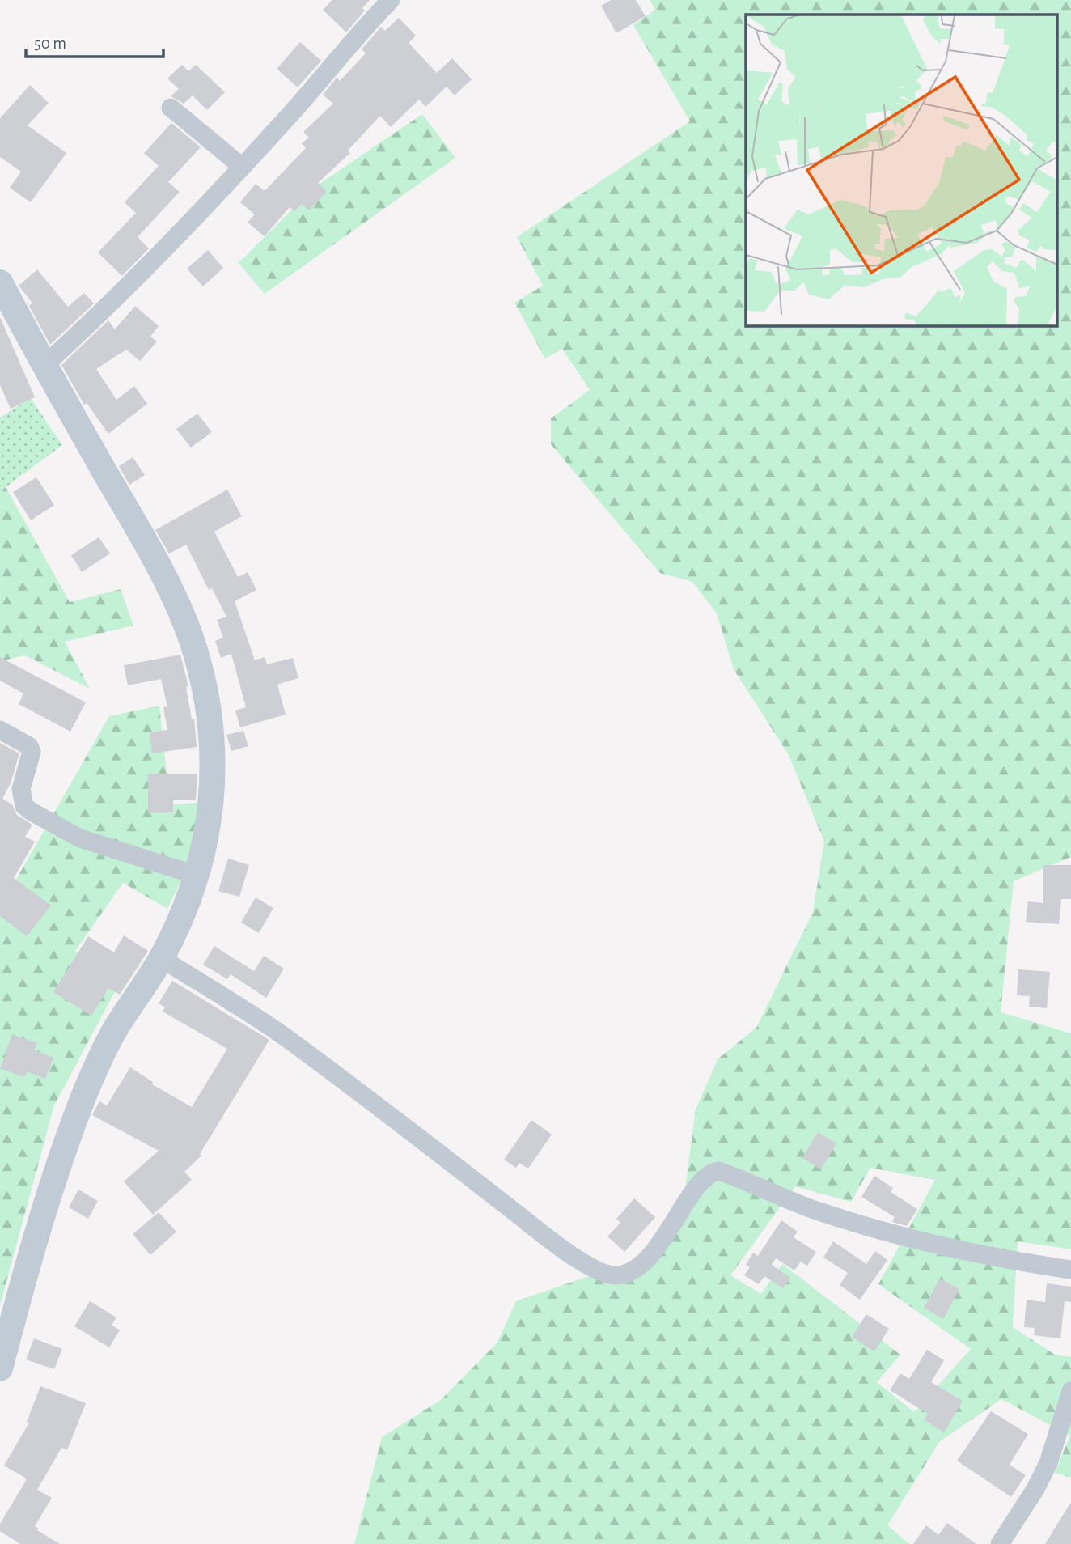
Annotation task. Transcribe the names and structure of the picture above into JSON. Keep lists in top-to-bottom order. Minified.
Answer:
{"scale_bar":"50 m"}
